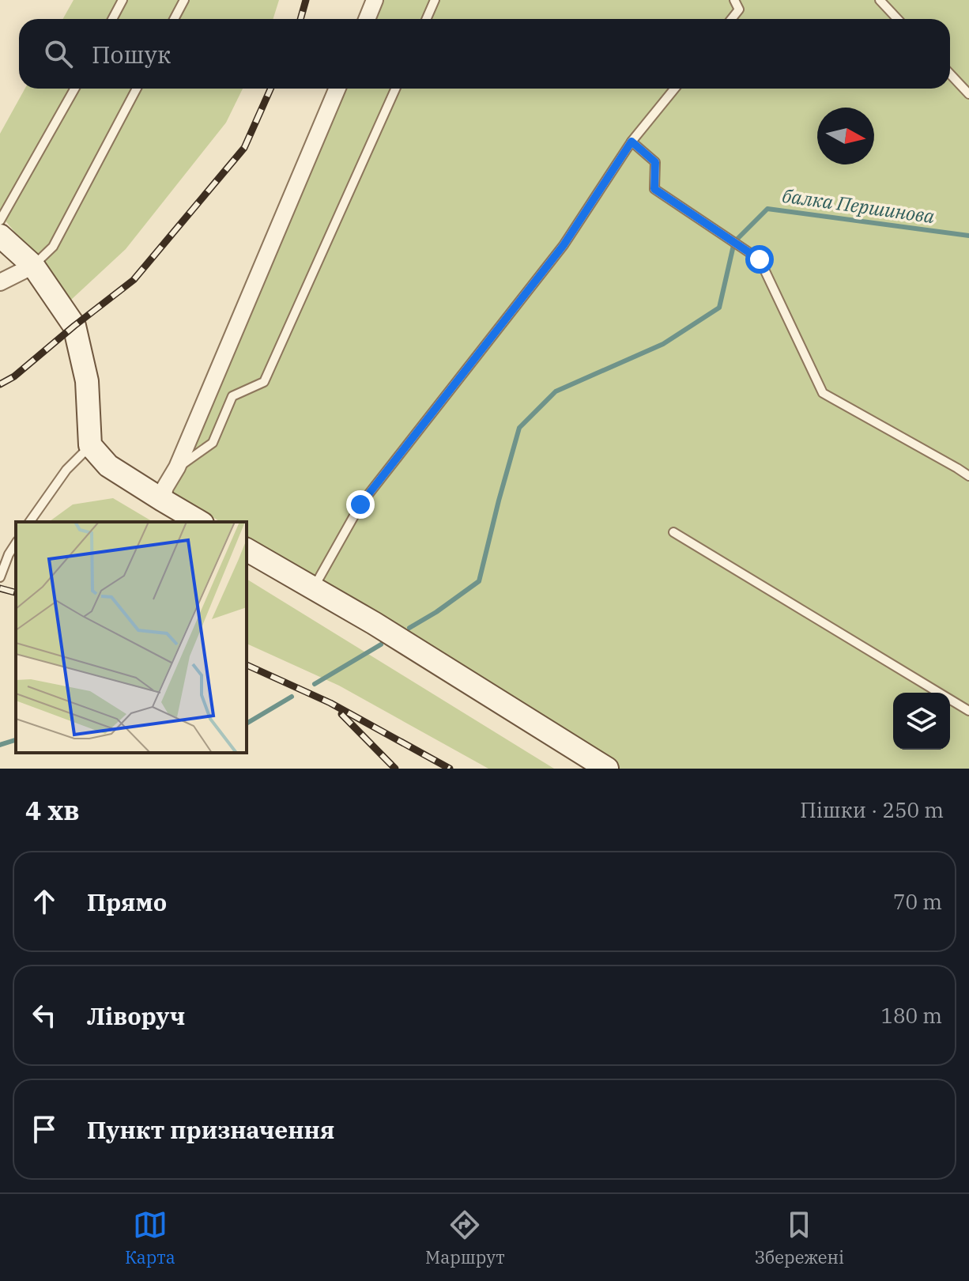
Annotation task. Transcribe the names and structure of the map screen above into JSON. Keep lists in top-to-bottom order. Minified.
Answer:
{"water":["балка Першинова"],"north":"right","page":{"search":"Пошук","heading":["4 хв","Пішки · 250 m"],"list":[["Прямо","70 m"],["Ліворуч","180 m"],"Пункт призначення"],"nav":["Карта","Маршрут","Збережені"]}}
